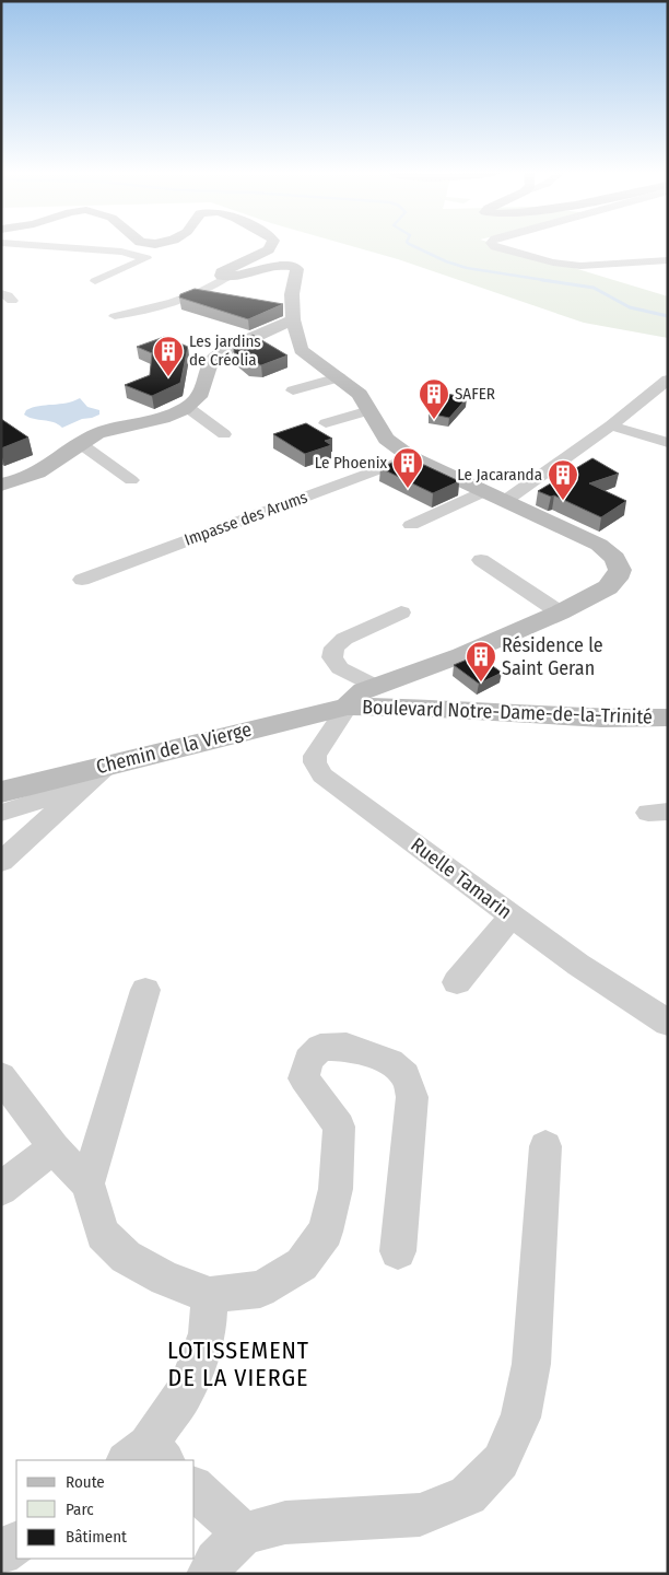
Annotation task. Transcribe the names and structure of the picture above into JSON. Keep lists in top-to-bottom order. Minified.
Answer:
{"streets":{"street":["Impasse des Arums","Boulevard Notre-Dame-de-la-Trinité","Chemin de la Vierge","Ruelle Tamarin"]},"crossings":[["Boulevard Notre-Dame-de-la-Trinité","Chemin de la Vierge"],["Boulevard Notre-Dame-de-la-Trinité","Ruelle Tamarin"],["Chemin de la Vierge","Ruelle Tamarin"]],"districts":["LOTISSEMENT DE LA VIERGE"],"places":{"building":["Les jardins de Créolia","SAFER","Le Phoenix","Le Jacaranda","Résidence le Saint Geran"]},"legend":["Route","Parc","Bâtiment"]}
